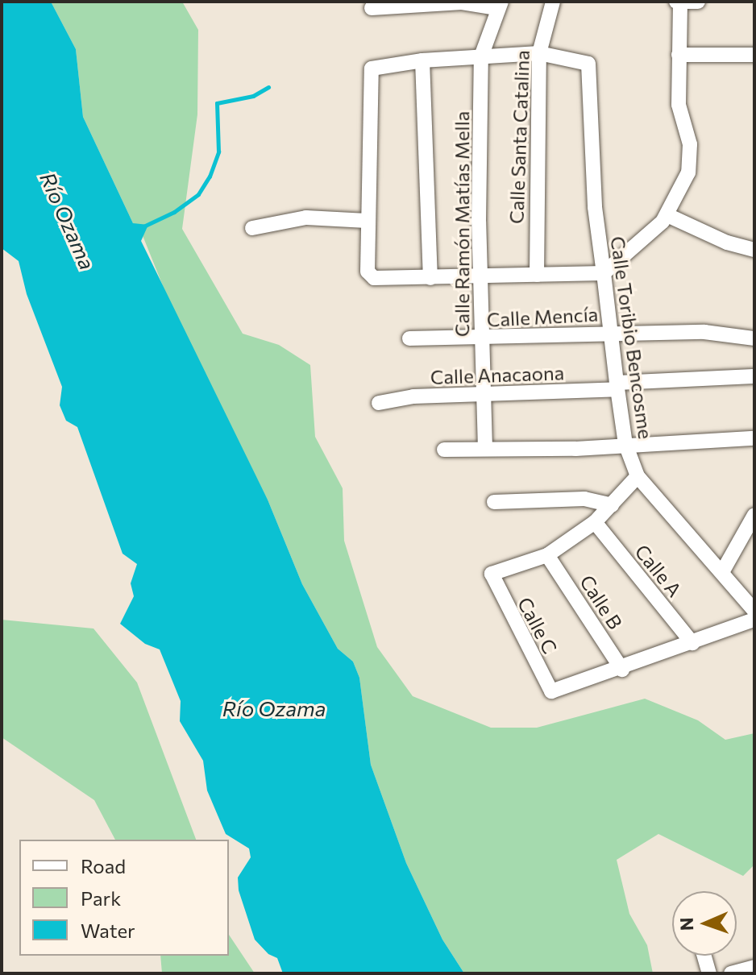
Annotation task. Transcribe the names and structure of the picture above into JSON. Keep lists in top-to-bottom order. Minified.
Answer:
{"streets":{"street":["Calle Santa Catalina","Calle Ramón Matías Mella","Calle Mencía","Calle Toribio Bencosme","Calle Anacaona","Calle A","Calle B","Calle C"]},"crossings":[["Calle Santa Catalina","Calle Toribio Bencosme"],["Calle Ramón Matías Mella","Calle Mencía"],["Calle Ramón Matías Mella","Calle Anacaona"],["Calle Mencía","Calle Toribio Bencosme"],["Calle Toribio Bencosme","Calle Anacaona"],["Calle B","Calle C"]],"water":["Río Ozama"],"legend":["Road","Park","Water"],"north":"left"}
